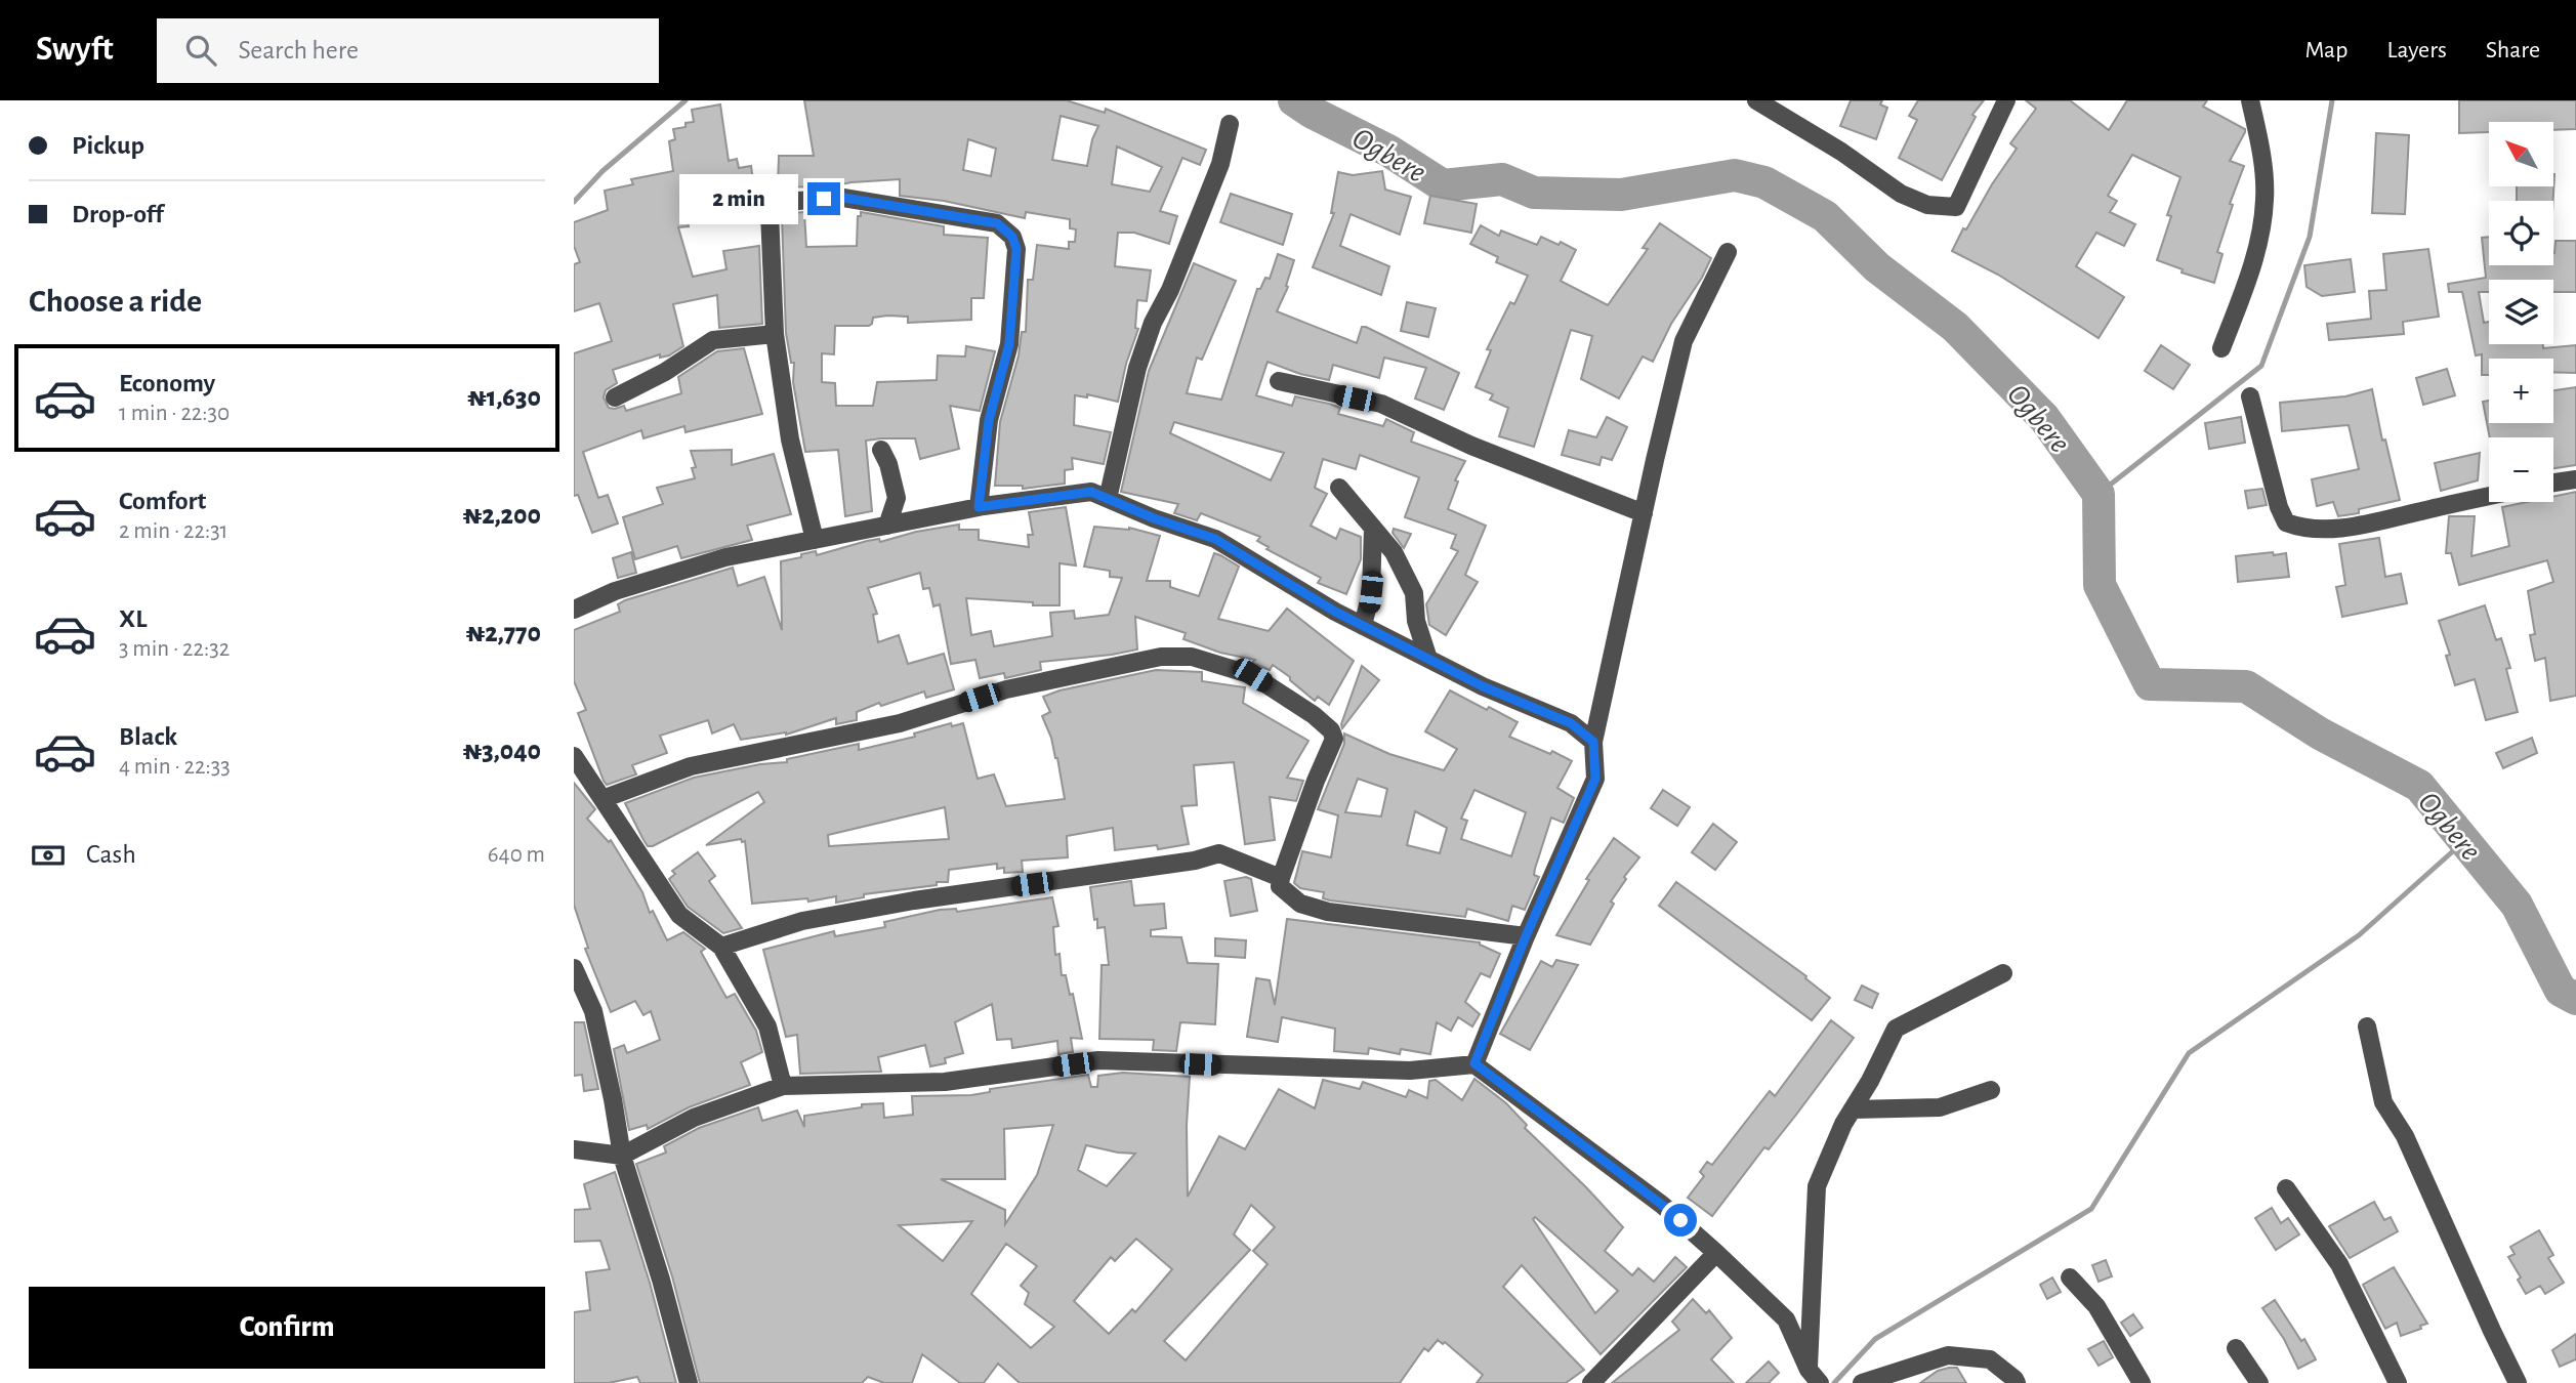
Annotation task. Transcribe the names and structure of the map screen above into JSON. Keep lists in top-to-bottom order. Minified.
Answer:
{"water":["Ogbere"],"north":"top left","page":{"header":"Swyft","search":"Search here","nav":["Map","Layers","Share"],"banner":["Pickup","Drop-off"],"map_buttons":["+","−"],"bubble":"2 min","heading":"Choose a ride","list":[{"name":"Economy","note":"1 min · 22:30","value":"₦1,630"},{"name":"Comfort","note":"2 min · 22:31","value":"₦2,200"},{"name":"XL","note":"3 min · 22:32","value":"₦2,770"},{"name":"Black","note":"4 min · 22:33","value":"₦3,040"}],"pay":["Cash","640 m"],"buttons":"Confirm"}}
